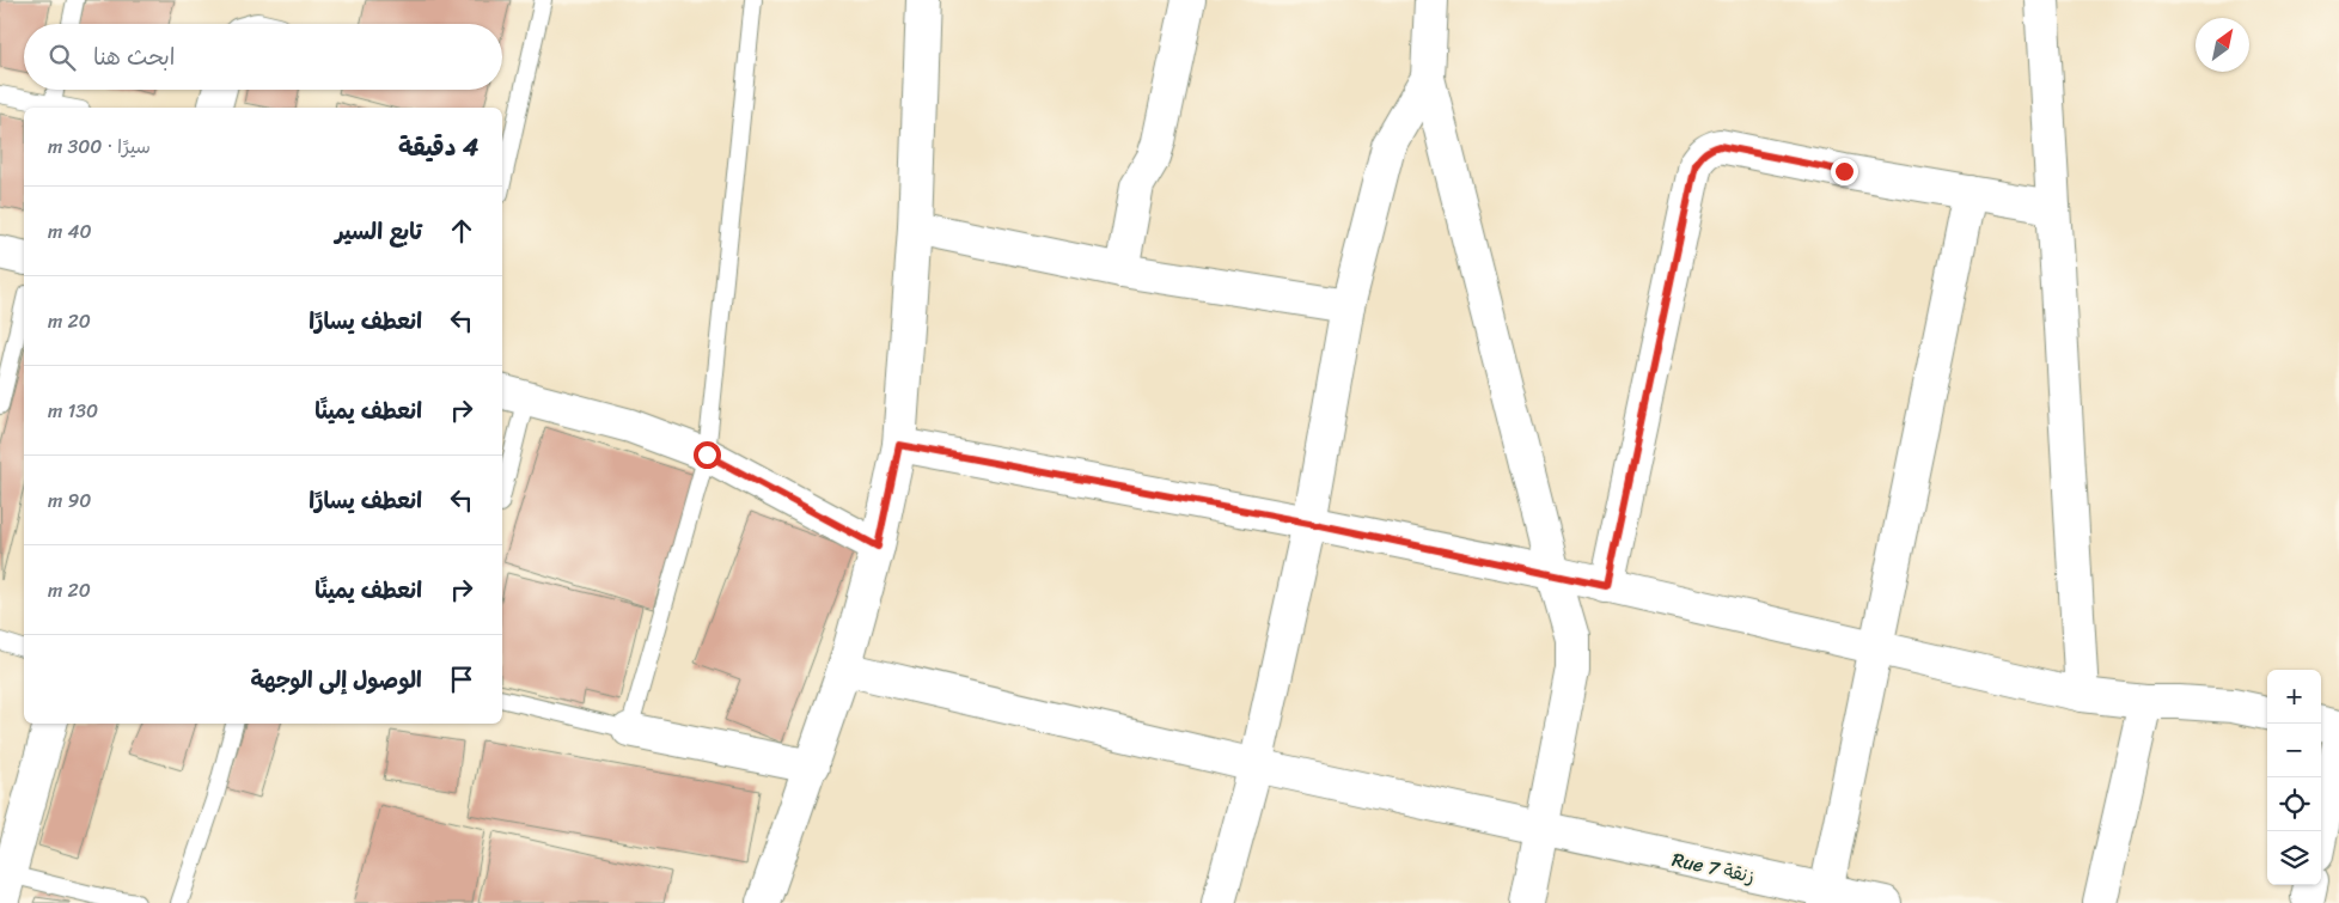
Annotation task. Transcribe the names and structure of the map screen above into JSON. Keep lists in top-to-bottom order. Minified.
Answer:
{"streets":{"street":["Rue 7 زنقة"]},"north":"top right","page":{"search":"ابحث هنا","heading":["4 دقيقة","سيرًا · 300 m"],"list":[["تابع السير","40 m"],["انعطف يسارًا","20 m"],["انعطف يمينًا","130 m"],["انعطف يسارًا","90 m"],["انعطف يمينًا","20 m"],"الوصول إلى الوجهة"],"map_buttons":["+","−"]}}
